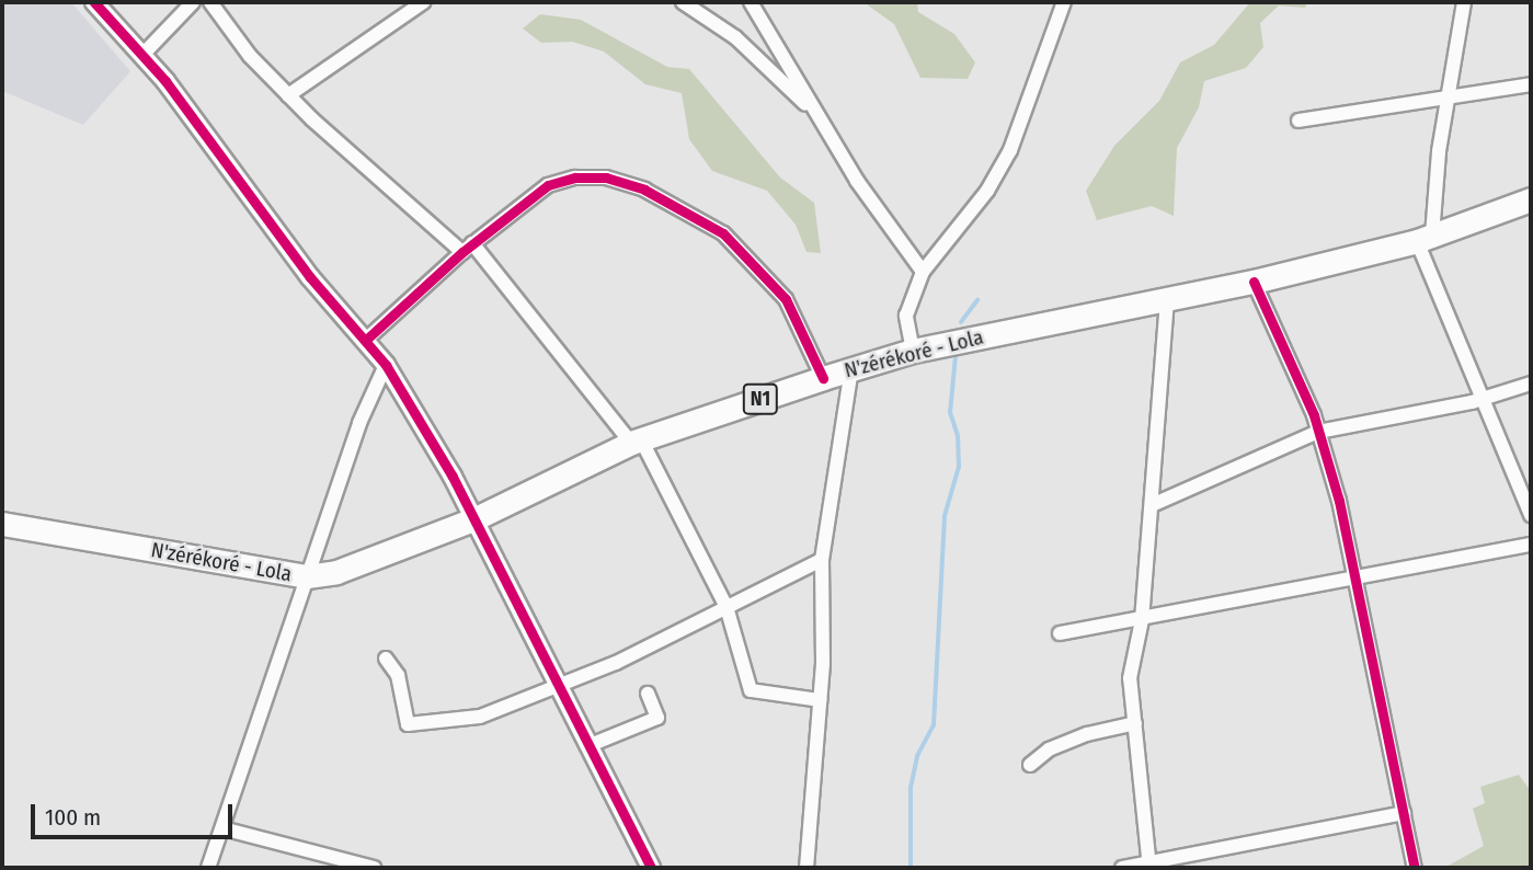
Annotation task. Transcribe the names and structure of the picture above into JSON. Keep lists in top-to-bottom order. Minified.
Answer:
{"streets":{"highway":["N'zérékoré - Lola","N1"]},"scale_bar":"100 m"}
